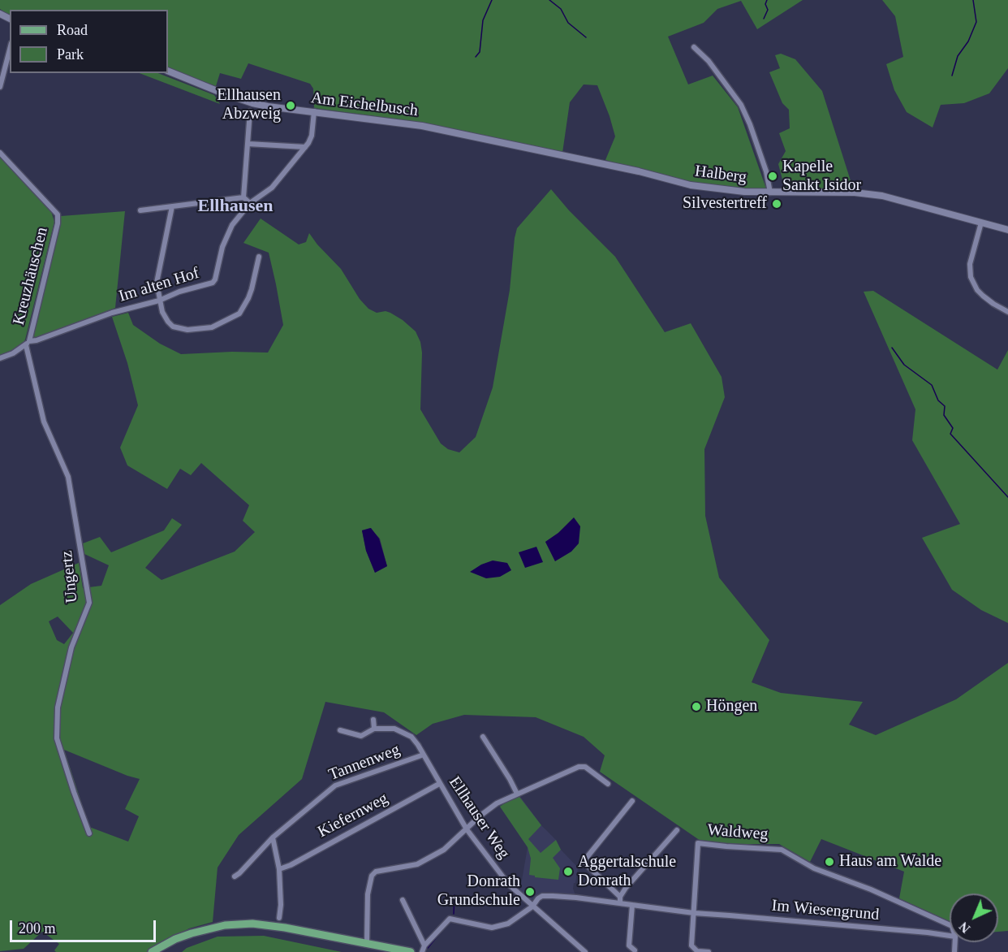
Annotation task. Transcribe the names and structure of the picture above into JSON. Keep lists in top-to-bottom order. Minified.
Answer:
{"streets":{"street":["Am Eichelbusch","Halberg","Kreuzhäuschen","Im alten Hof","Ungertz","Tannenweg","Kiefernweg","Ellhauser Weg","Waldweg","Im Wiesengrund"]},"crossings":[["Am Eichelbusch","Halberg"],["Am Eichelbusch","Im alten Hof"],["Kreuzhäuschen","Im alten Hof"],["Kreuzhäuschen","Ungertz"],["Im alten Hof","Ungertz"],["Tannenweg","Ellhauser Weg"],["Kiefernweg","Ellhauser Weg"],["Ellhauser Weg","Im Wiesengrund"],["Waldweg","Im Wiesengrund"]],"districts":["Ellhausen"],"places":["Ellhausen Abzweig","Kapelle Sankt Isidor","Silvestertreff","Höngen","Haus am Walde","Aggertalschule Donrath","Donrath Grundschule"],"legend":["Road","Park"],"scale_bar":"200 m","north":"bottom left"}
